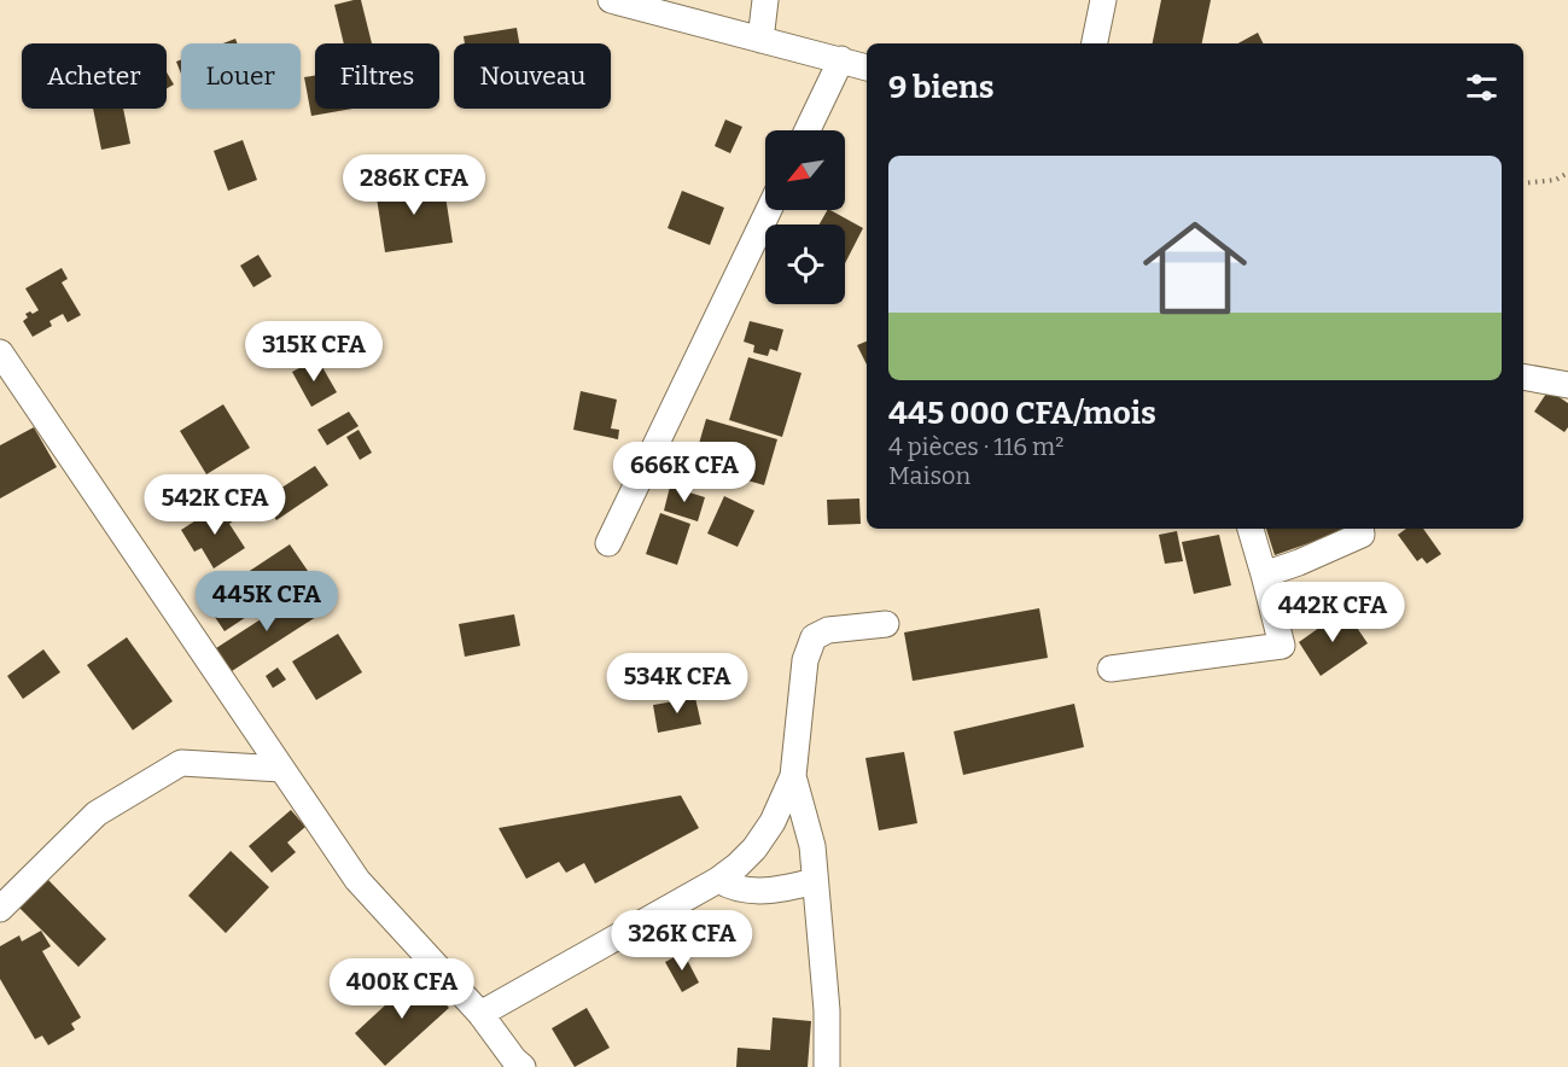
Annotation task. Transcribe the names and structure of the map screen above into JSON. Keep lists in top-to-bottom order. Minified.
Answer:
{"north":"bottom left","page":{"chip":["Acheter","Louer","Filtres","Nouveau"],"heading":"9 biens","list":[{"name":"445 000 CFA/mois","note":"4 pièces · 116 m² · Maison"}],"price":["286K CFA","315K CFA","666K CFA","542K CFA","445K CFA","442K CFA","534K CFA","326K CFA","400K CFA"]}}
